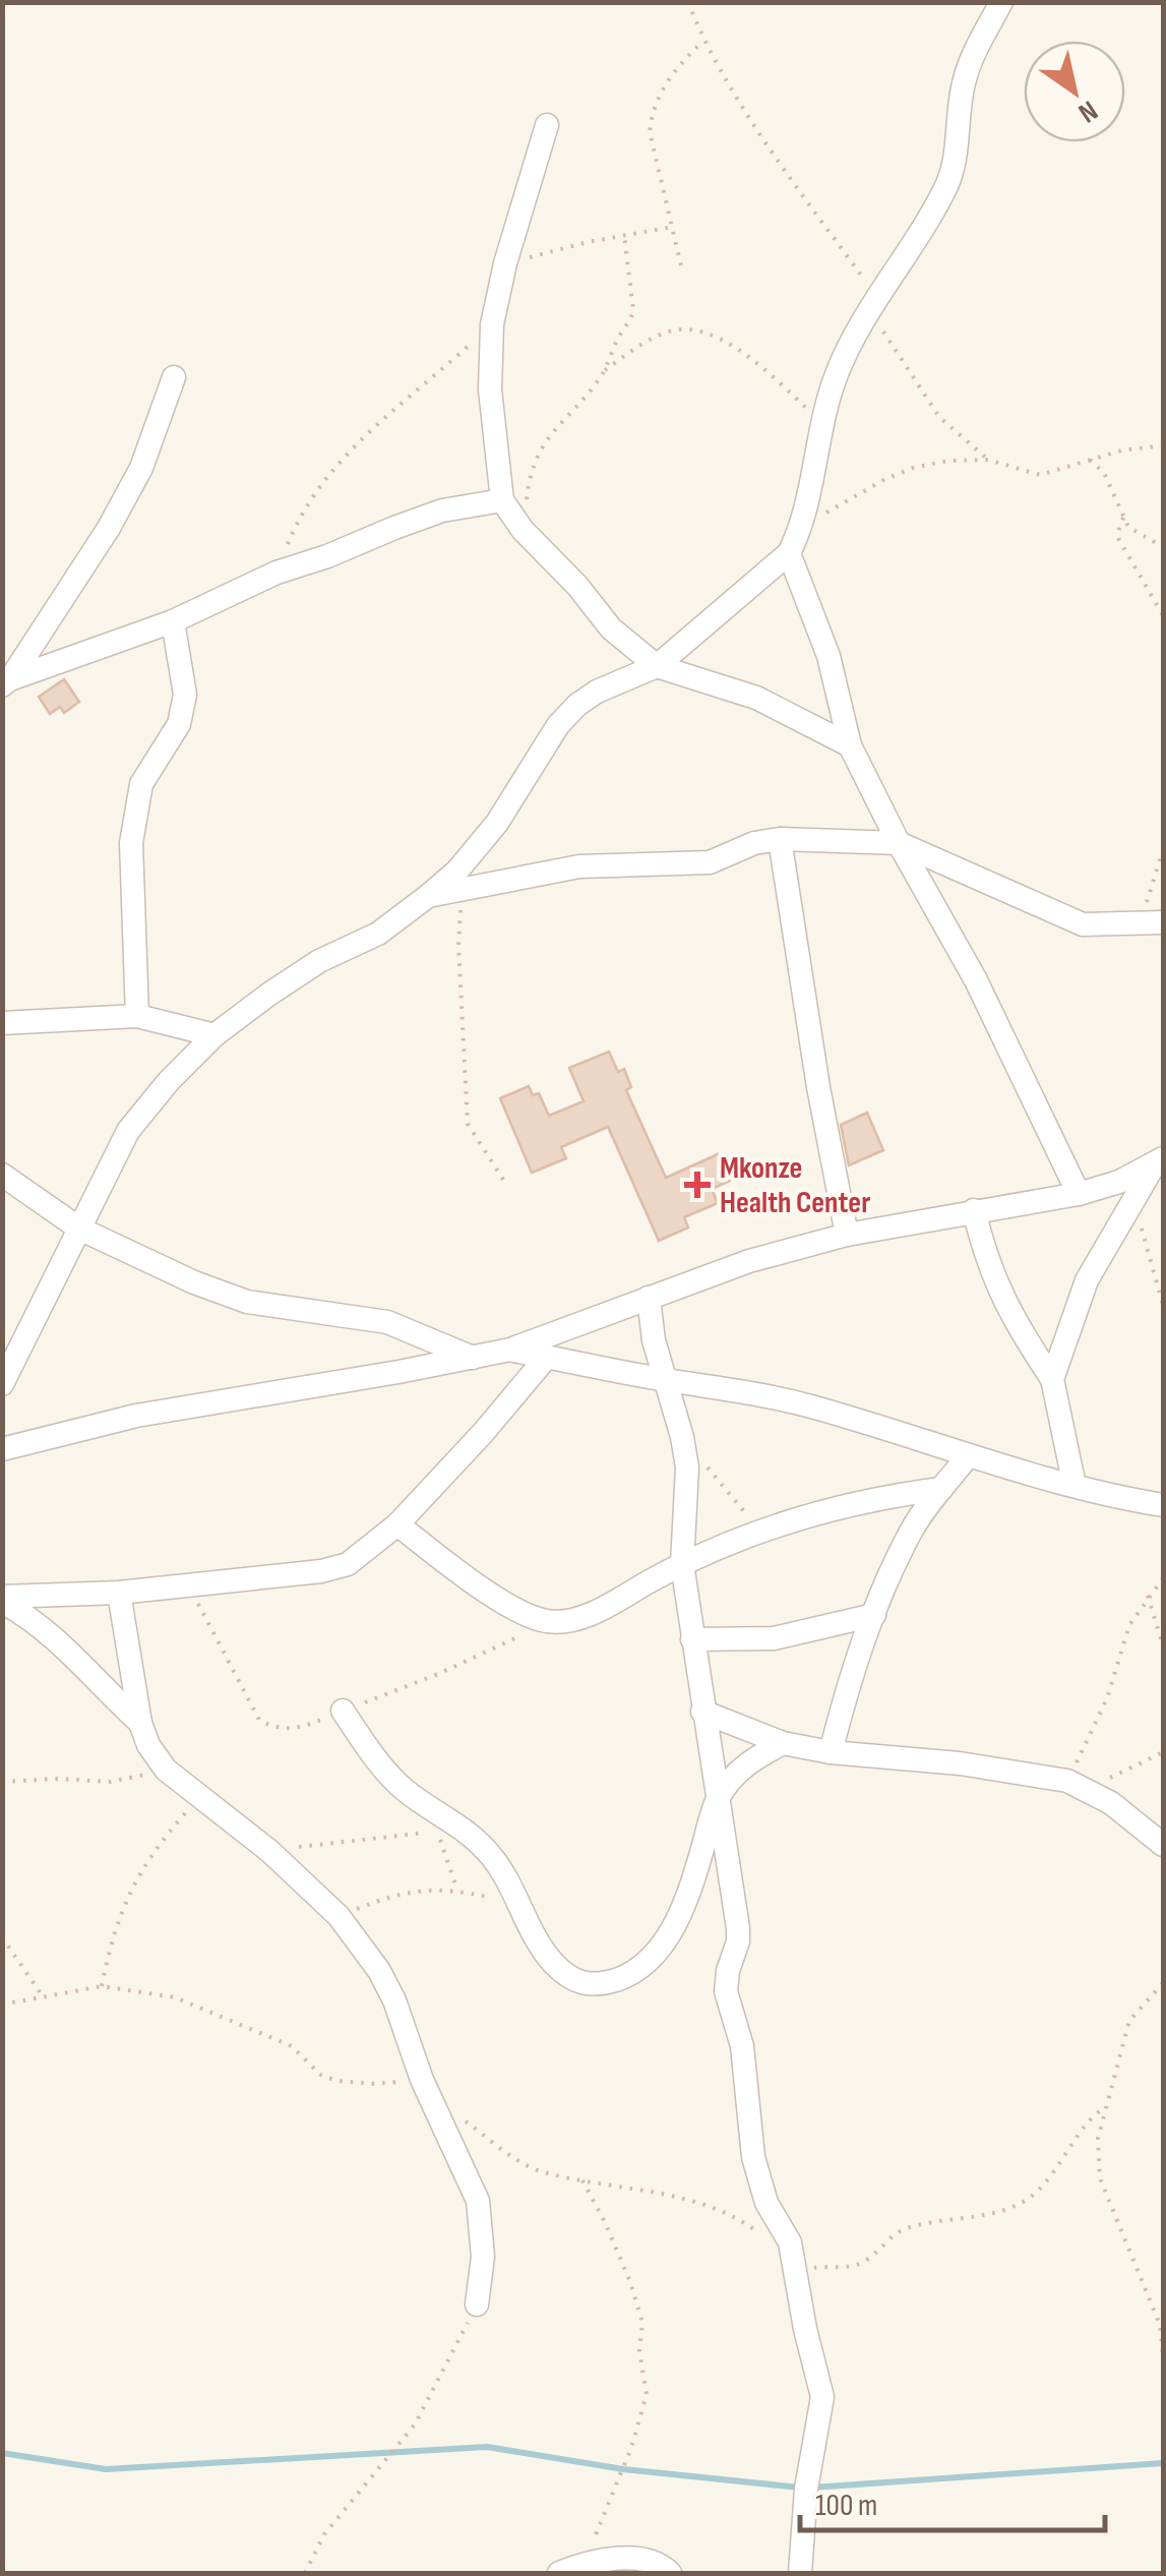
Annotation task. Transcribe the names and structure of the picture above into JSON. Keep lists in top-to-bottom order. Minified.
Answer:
{"places":{"health":["Mkonze Health Center"]},"scale_bar":"100 m","north":"bottom right"}
